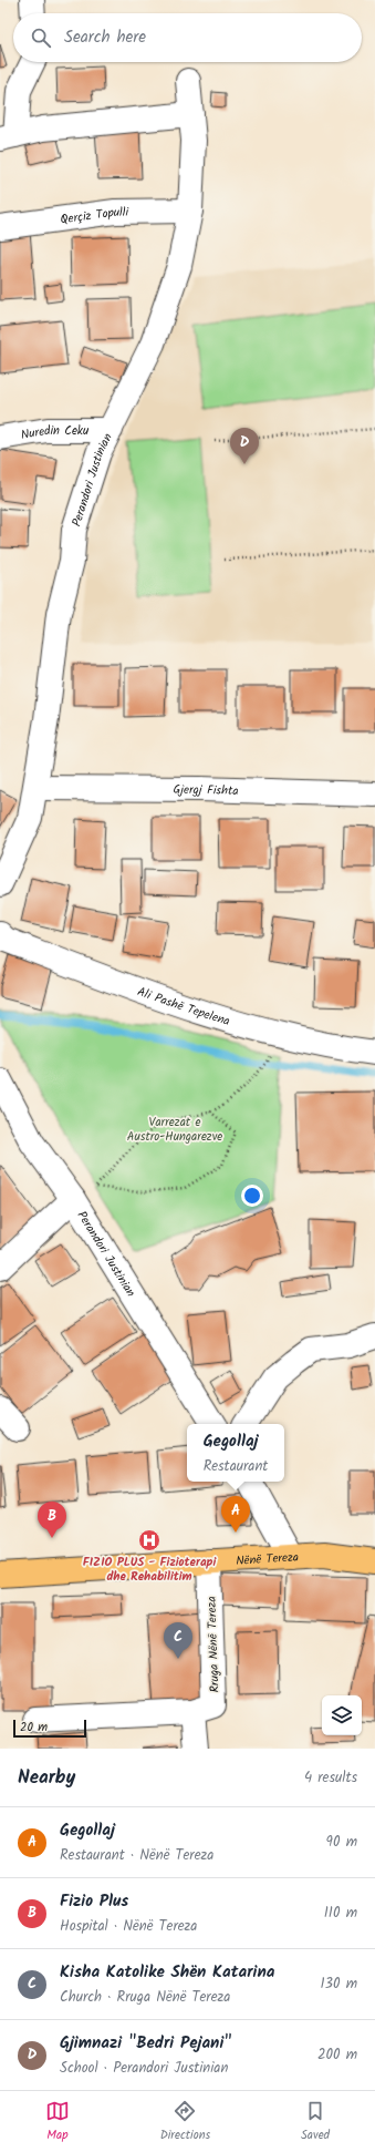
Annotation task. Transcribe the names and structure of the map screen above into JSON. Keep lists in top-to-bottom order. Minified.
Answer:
{"streets":{"main road":["Nënë Tereza"],"street":["Qerçiz Topulli","Nuredin Ceku","Perandori Justinian","Gjergj Fishta","Ali Pashë Tepelena","Rruga Nënë Tereza"]},"crossings":[["Qerçiz Topulli","Perandori Justinian"],["Nuredin Ceku","Perandori Justinian"],["Perandori Justinian","Gjergj Fishta"],["Nënë Tereza","Rruga Nënë Tereza"]],"parks":["Varrezat e Austro-Hungarezve"],"places":{"hospital":["FIZIO PLUS - Fizioterapi dhe Rehabilitim"]},"scale_bar":"20 m","page":{"search":"Search here","pins":["D","A","B","C"],"popup":["Gegollaj","Restaurant"],"scale":"20 m","heading":["Nearby","4 results"],"list":[{"mark":"A","name":"Gegollaj","note":"Restaurant · Nënë Tereza","value":"90 m"},{"mark":"B","name":"Fizio Plus","note":"Hospital · Nënë Tereza","value":"110 m"},{"mark":"C","name":"Kisha Katolike Shën Katarina","note":"Church · Rruga Nënë Tereza","value":"130 m"},{"mark":"D","name":"Gjimnazi \"Bedri Pejani\"","note":"School · Perandori Justinian","value":"200 m"}],"nav":["Map","Directions","Saved"]}}
